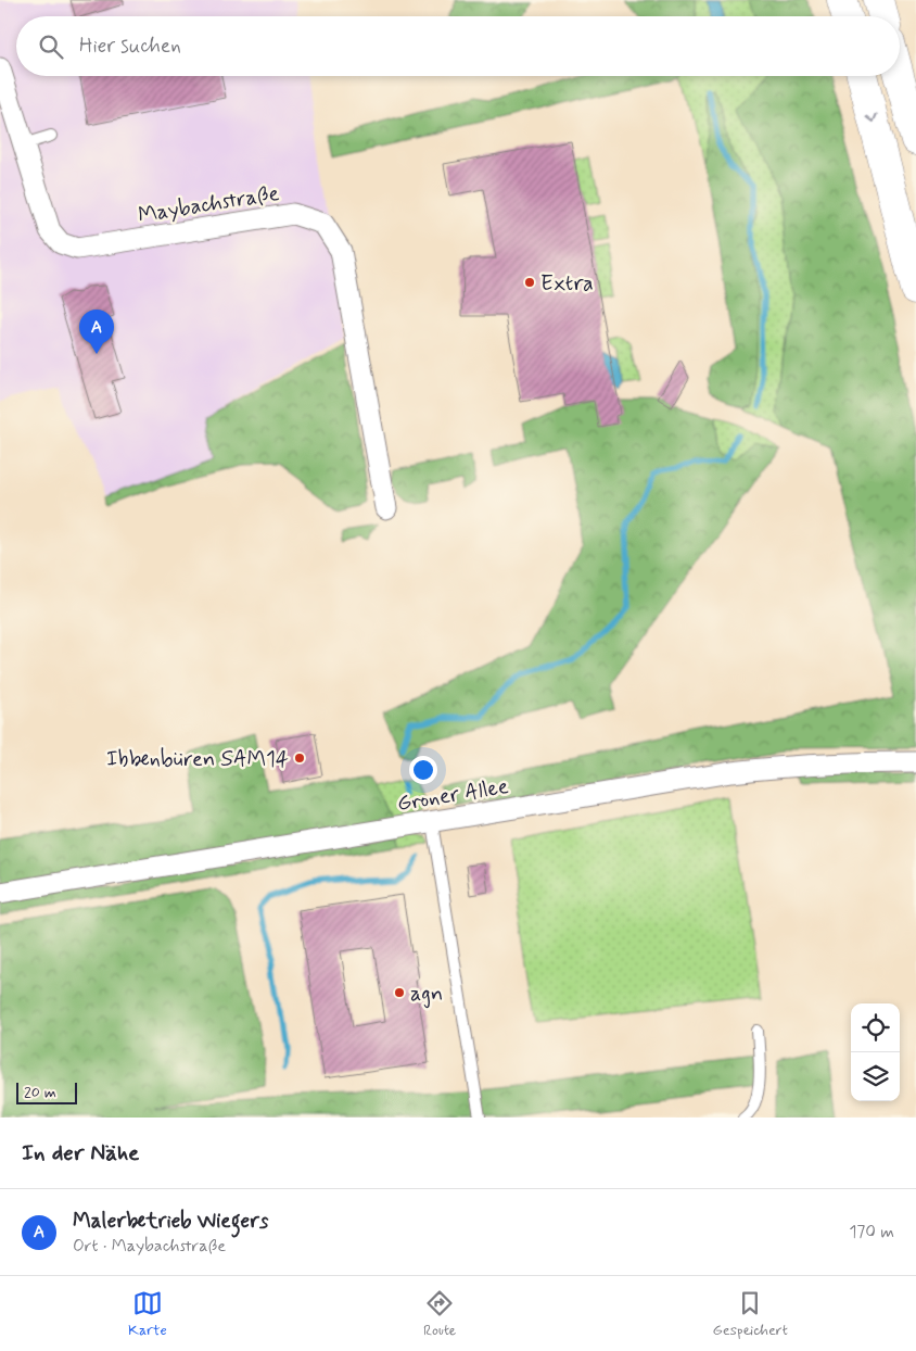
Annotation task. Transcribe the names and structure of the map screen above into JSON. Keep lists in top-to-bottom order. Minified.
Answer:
{"streets":{"street":["Maybachstraße","Groner Allee"]},"places":["Extra","Ibbenbüren SAM14","agn"],"scale_bar":"20 m","page":{"search":"Hier suchen","pins":"A","scale":"20 m","heading":"In der Nähe","list":[{"mark":"A","name":"Malerbetrieb Wiegers","note":"Ort · Maybachstraße","value":"170 m"}],"nav":["Karte","Route","Gespeichert"]}}
